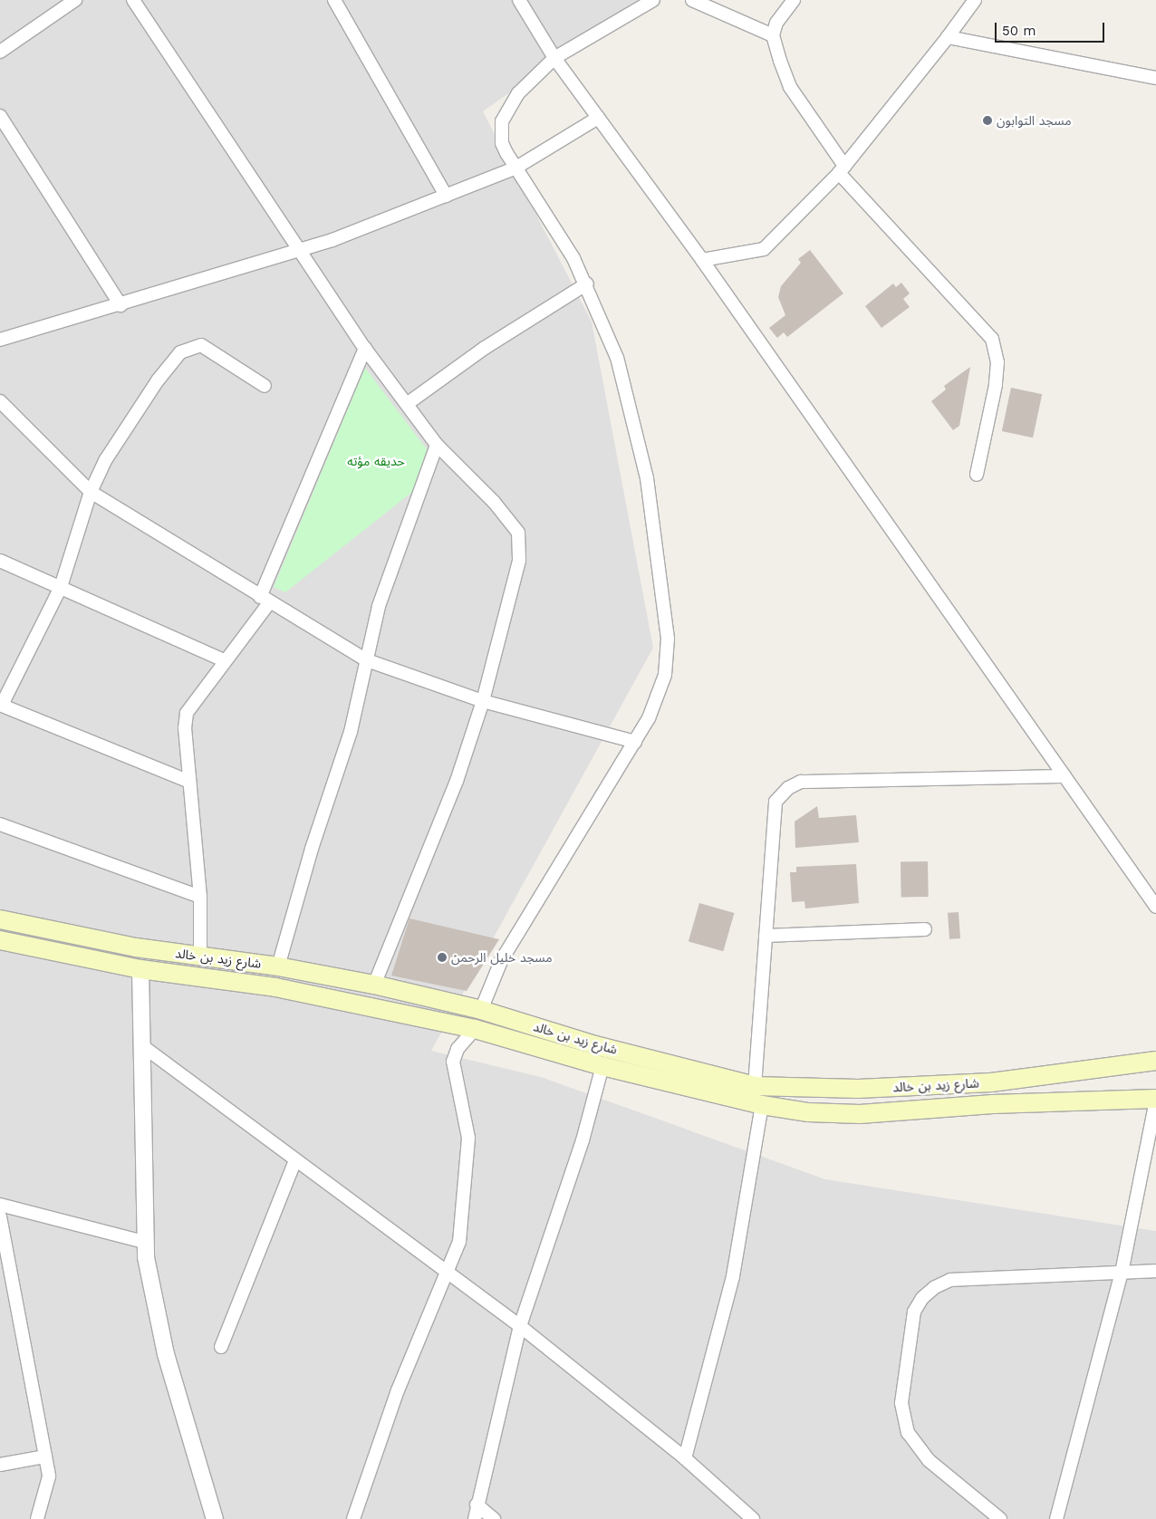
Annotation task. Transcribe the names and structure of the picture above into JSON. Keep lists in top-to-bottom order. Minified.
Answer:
{"streets":{"main road":["شارع زيد بن خالد"]},"parks":["حديقه مؤته"],"places":["مسجد التوابون","مسجد خليل الرحمن"],"scale_bar":"50 m"}
